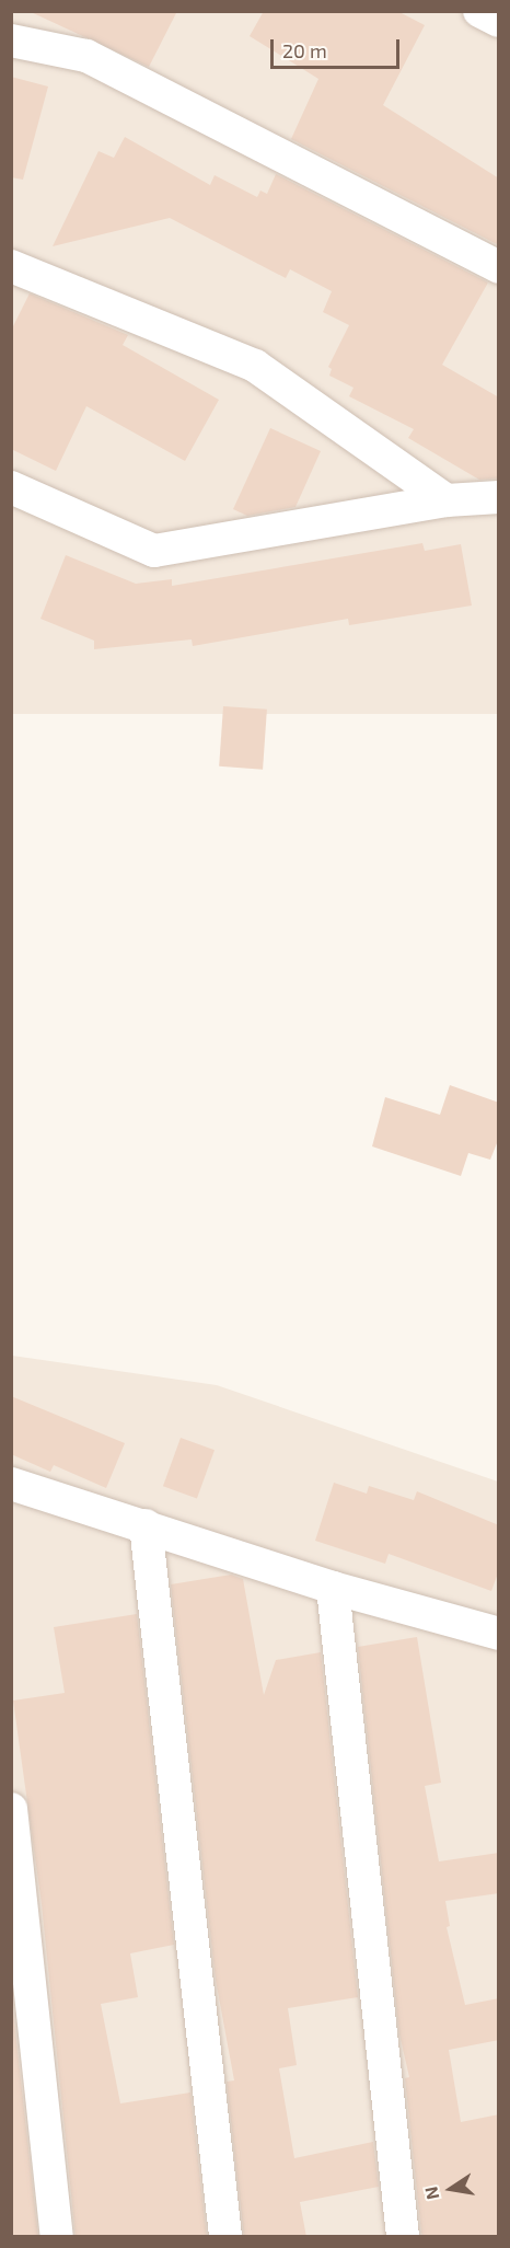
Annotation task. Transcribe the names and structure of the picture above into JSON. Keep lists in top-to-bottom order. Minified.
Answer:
{"scale_bar":"20 m","north":"left"}
